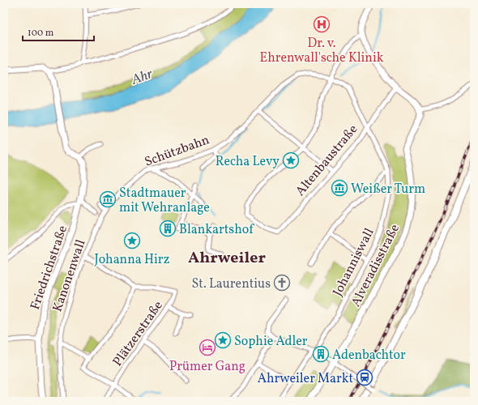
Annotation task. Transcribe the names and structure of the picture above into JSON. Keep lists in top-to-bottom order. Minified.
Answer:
{"streets":{"street":["Schützbahn","Altenbaustraße","Johanniswall","Alveradisstraße","Friedrichstraße","Kanonenwall","Plätzerstraße"]},"crossings":[["Schützbahn","Johanniswall"],["Schützbahn","Kanonenwall"],["Altenbaustraße","Johanniswall"]],"districts":["Ahrweiler"],"water":["Ahr"],"places":{"hospital":["Dr. v. Ehrenwall'sche Klinik"],"place":["Recha Levy","Johanna Hirz","Sophie Adler"],"museum":["Weißer Turm","Stadtmauer mit Wehranlage"],"building":["Blankartshof","Adenbachtor"],"church":["St. Laurentius"],"hotel":["Prümer Gang"],"station":["Ahrweiler Markt"]},"scale_bar":"100 m"}
